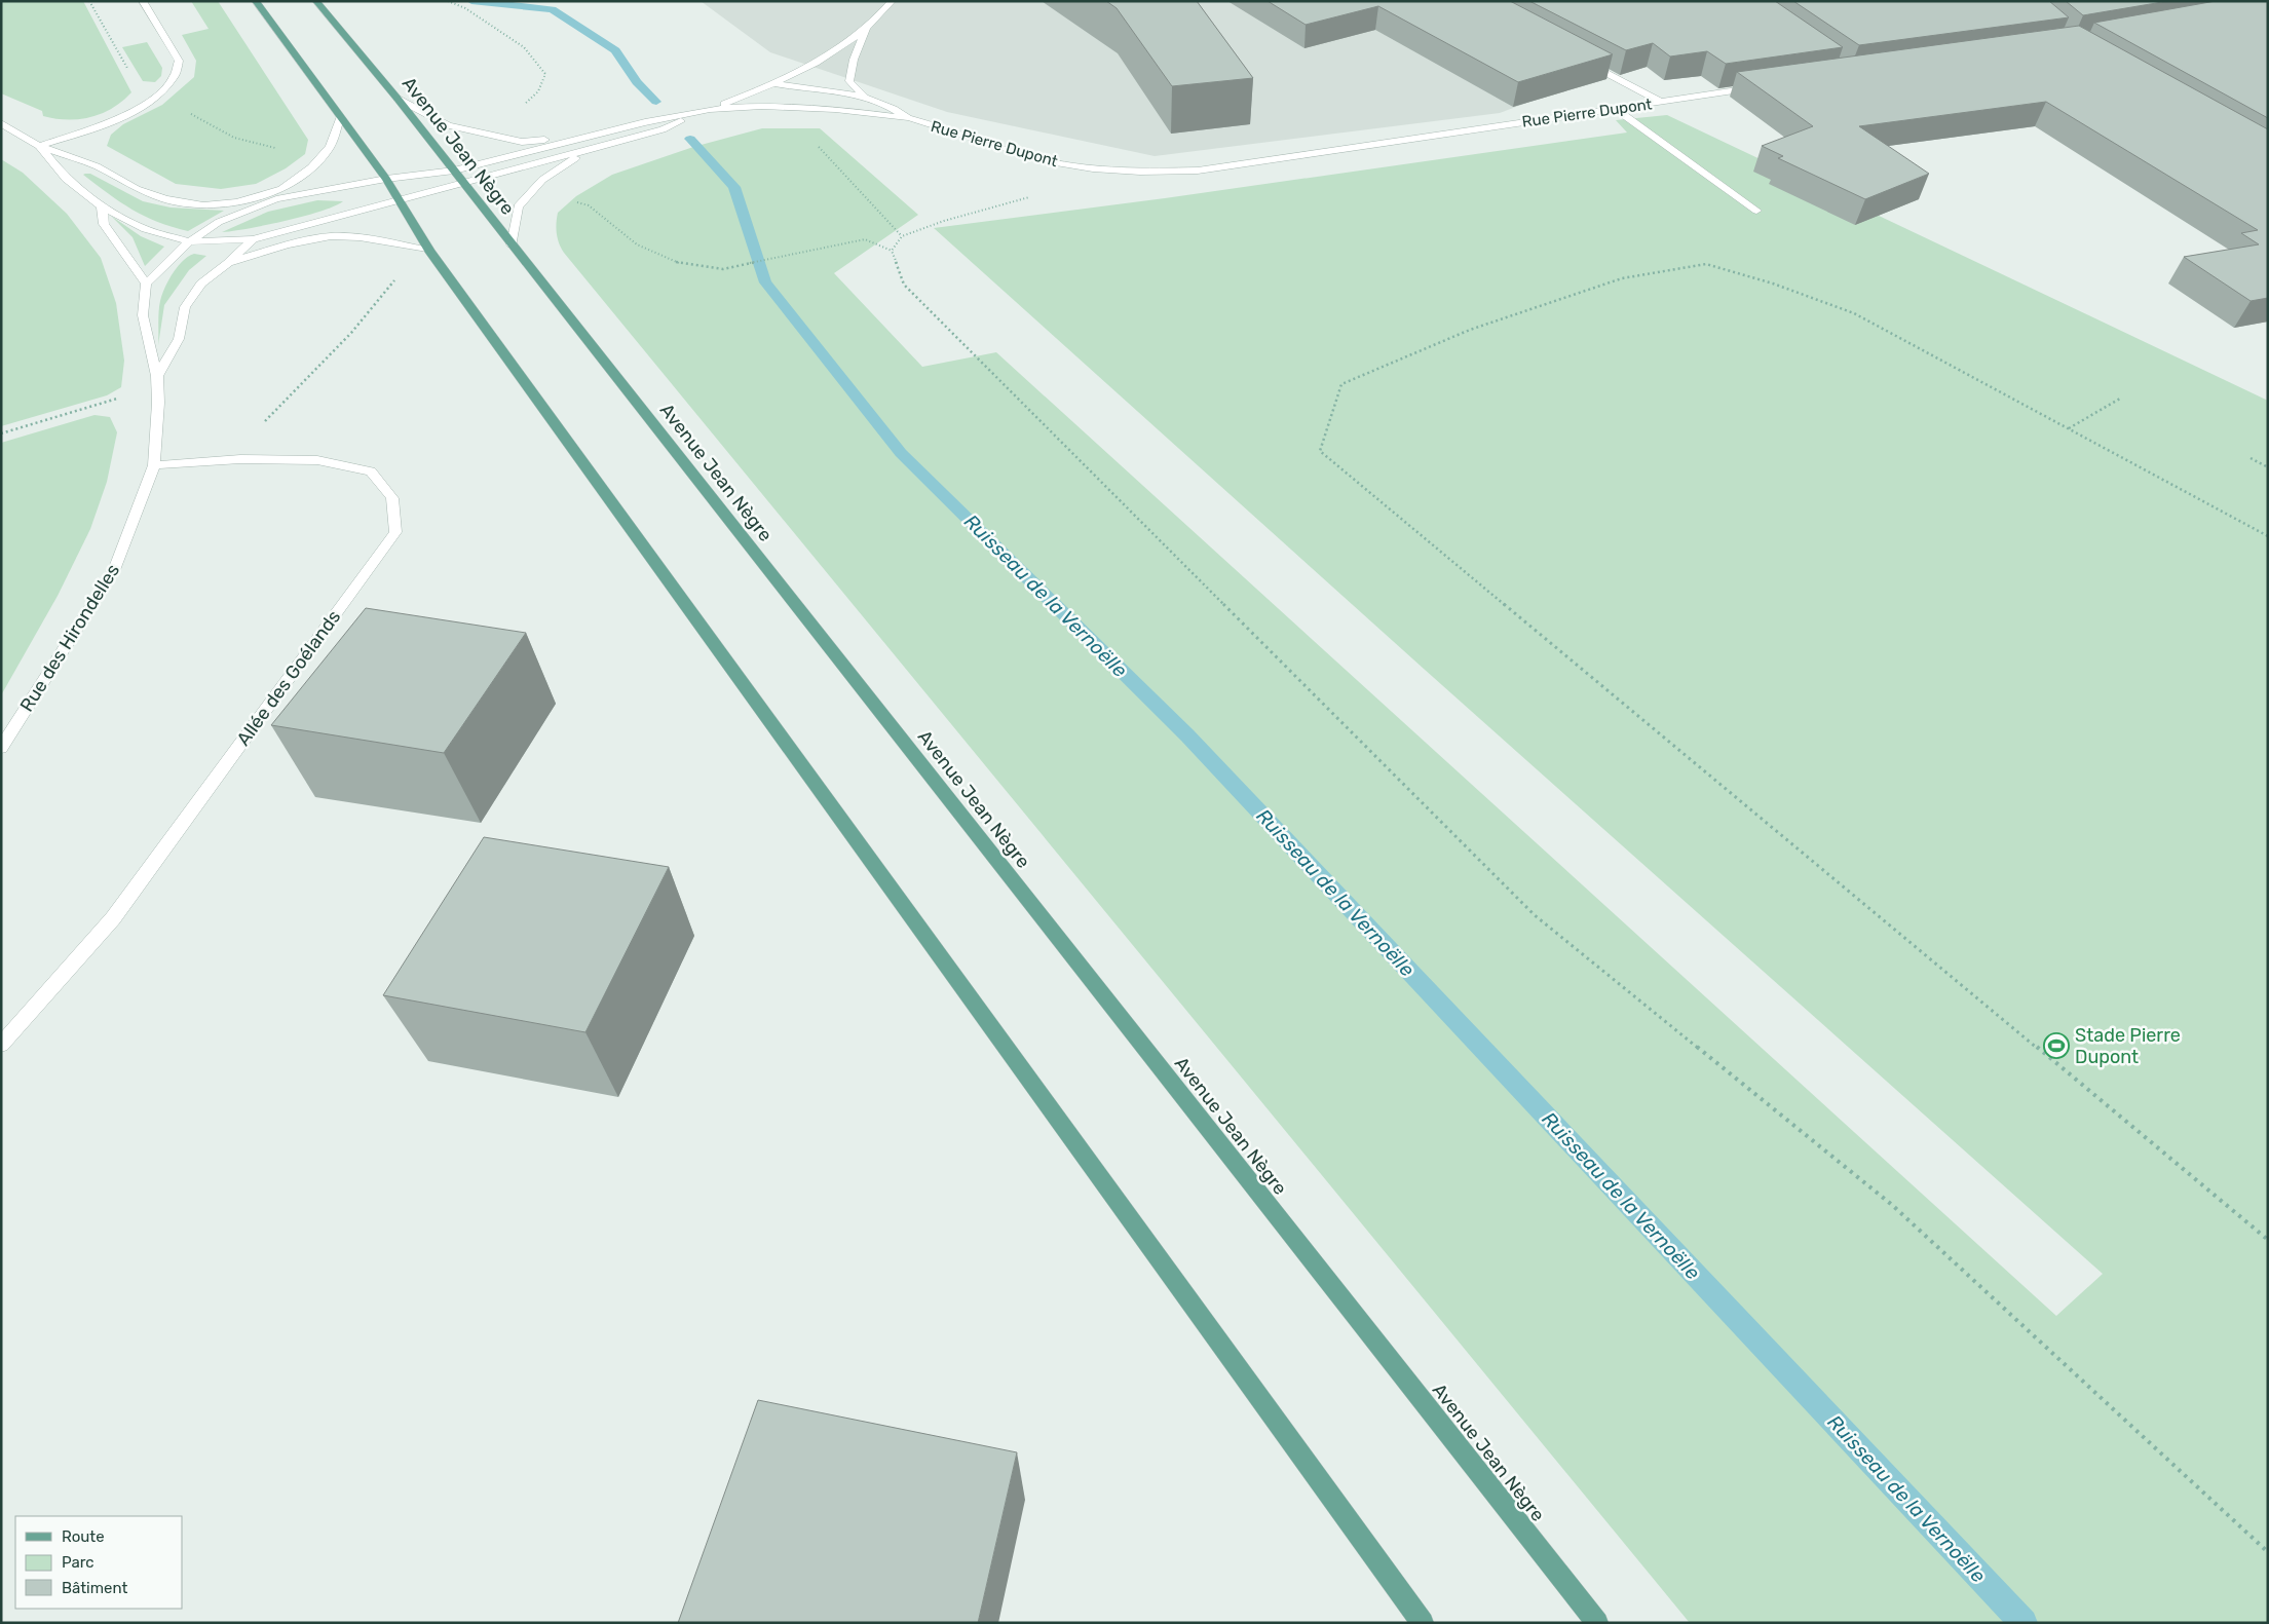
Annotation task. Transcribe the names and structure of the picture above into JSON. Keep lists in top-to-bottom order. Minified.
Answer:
{"streets":{"main road":["Avenue Jean Nègre"],"street":["Rue Pierre Dupont","Rue des Hirondelles","Allée des Goélands"]},"crossings":[["Rue des Hirondelles","Allée des Goélands"]],"water":["Ruisseau de la Vernoëlle"],"places":{"sports":["Stade Pierre Dupont"]},"legend":["Route","Parc","Bâtiment"]}
